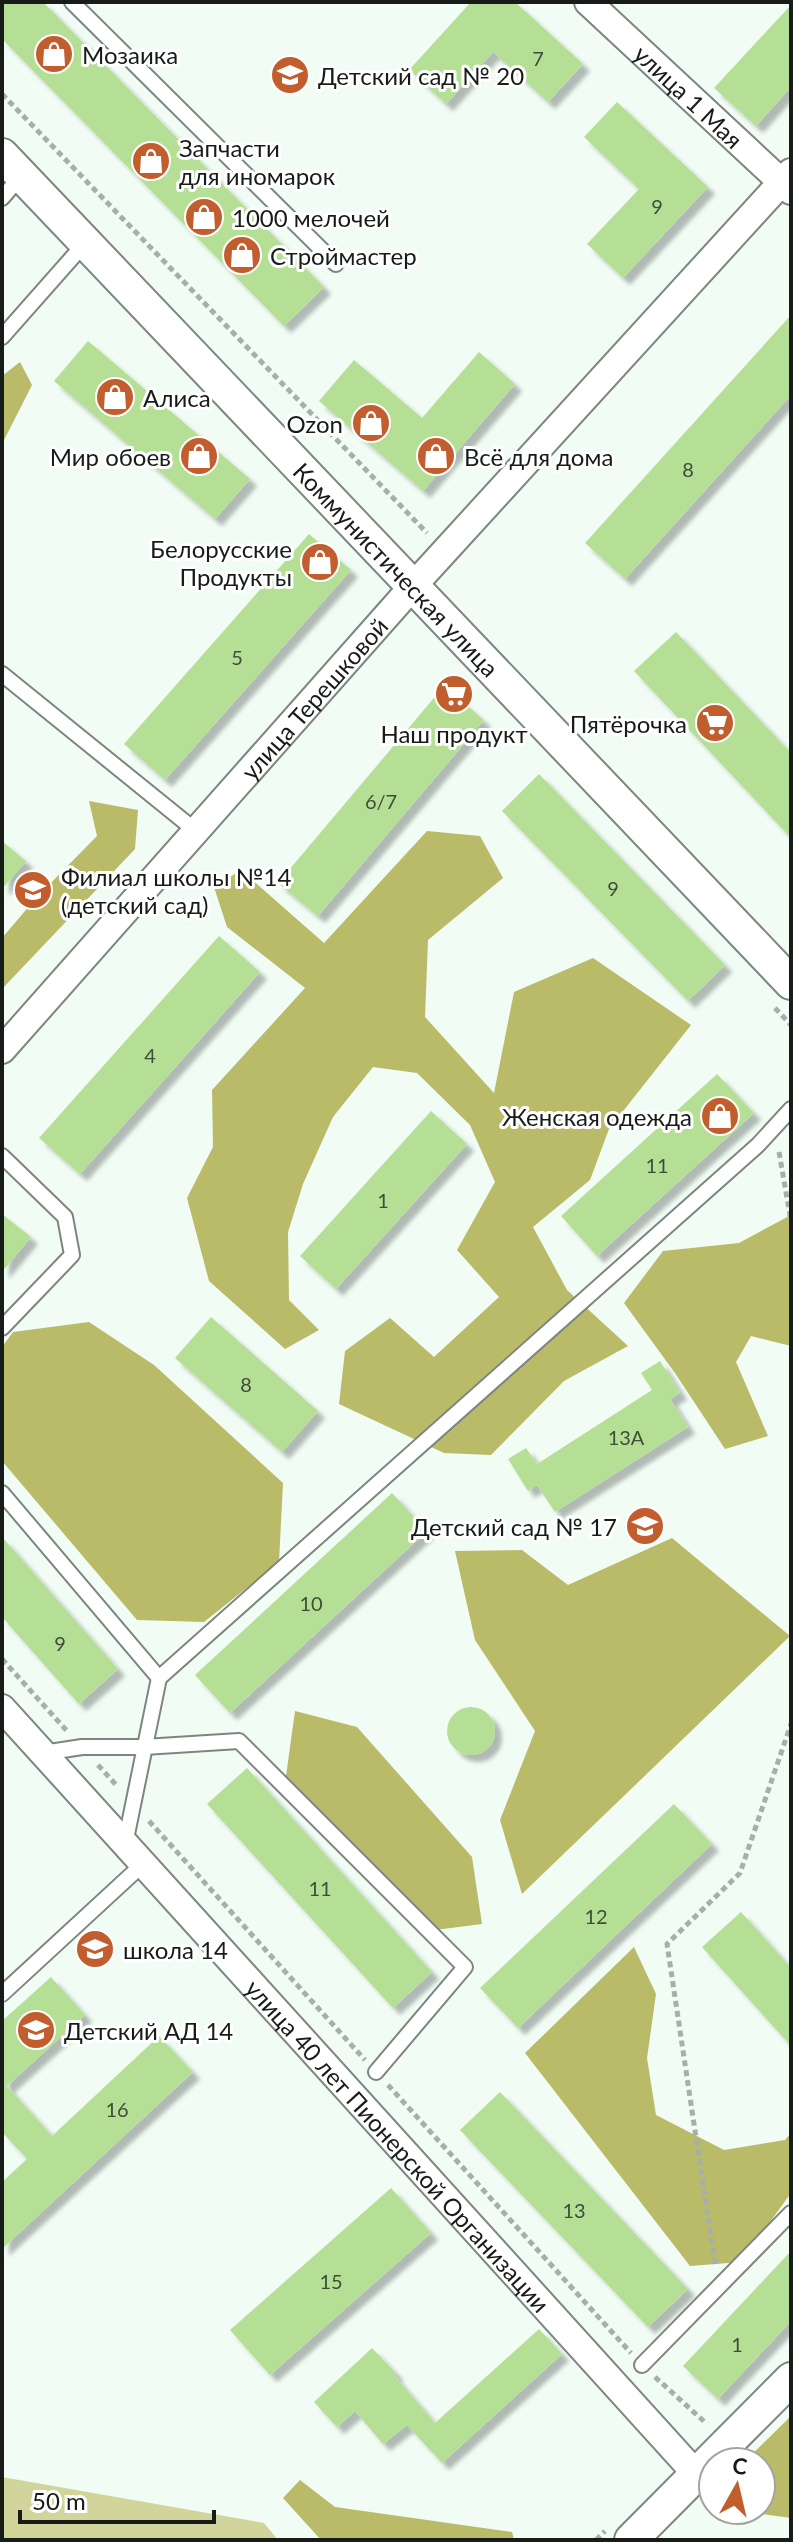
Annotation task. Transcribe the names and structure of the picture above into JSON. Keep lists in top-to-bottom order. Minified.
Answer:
{"streets":{"street":["улица 1 Мая","Коммунистическая улица","улица Терешковой","улица 40 лет Пионерской Организации"]},"crossings":[["улица 1 Мая","улица Терешковой"],["Коммунистическая улица","улица Терешковой"]],"places":{"shop":["Мозаика","Запчасти для иномарок","1000 мелочей","Строймастер","Алиса","Ozon","Мир обоев","Всё для дома","Белорусские Продукты","Женская одежда"],"school or university":["Детский сад № 20","Филиал школы №14 (детский сад)","Детский сад № 17","школа 14","Детский АД 14"],"supermarket":["Наш продукт","Пятёрочка"]},"house_numbers":["7","9","8","5","6/7","9","4","11","1","8","13А","10","9","11","12","16","13","15","1"],"scale_bar":"50 m","north":"top"}
